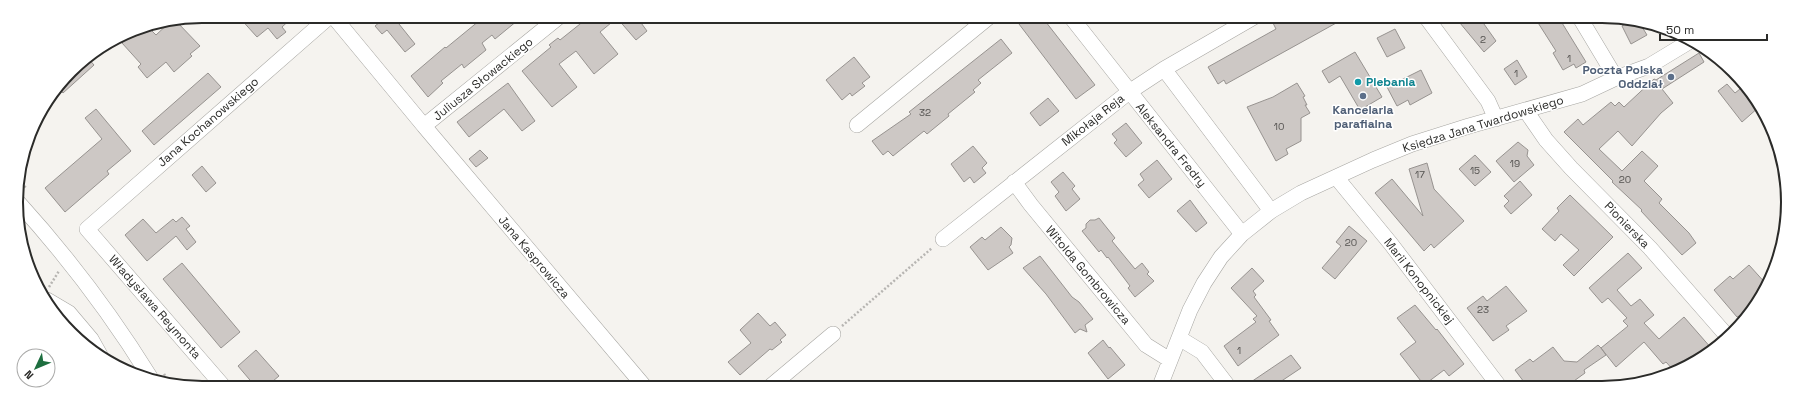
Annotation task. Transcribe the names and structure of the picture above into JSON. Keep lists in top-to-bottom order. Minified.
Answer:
{"streets":{"street":["Juliusza Słowackiego","Mikołaja Reja","Jana Kochanowskiego","Księdza Jana Twardowskiego","Aleksandra Fredry","Pionierska","Jana Kasprowicza","Witolda Gombrowicza","Marii Konopnickiej","Władysława Reymonta"]},"crossings":[["Juliusza Słowackiego","Jana Kasprowicza"],["Mikołaja Reja","Aleksandra Fredry"],["Mikołaja Reja","Witolda Gombrowicza"],["Jana Kochanowskiego","Władysława Reymonta"],["Księdza Jana Twardowskiego","Aleksandra Fredry"],["Księdza Jana Twardowskiego","Pionierska"],["Księdza Jana Twardowskiego","Witolda Gombrowicza"],["Księdza Jana Twardowskiego","Marii Konopnickiej"]],"places":["Poczta Polska Oddział","Plebania","Kancelaria parafialna"],"house_numbers":["2","1","1","32","10","19","15","17","20","20","23","1"],"scale_bar":"50 m","north":"bottom left"}
